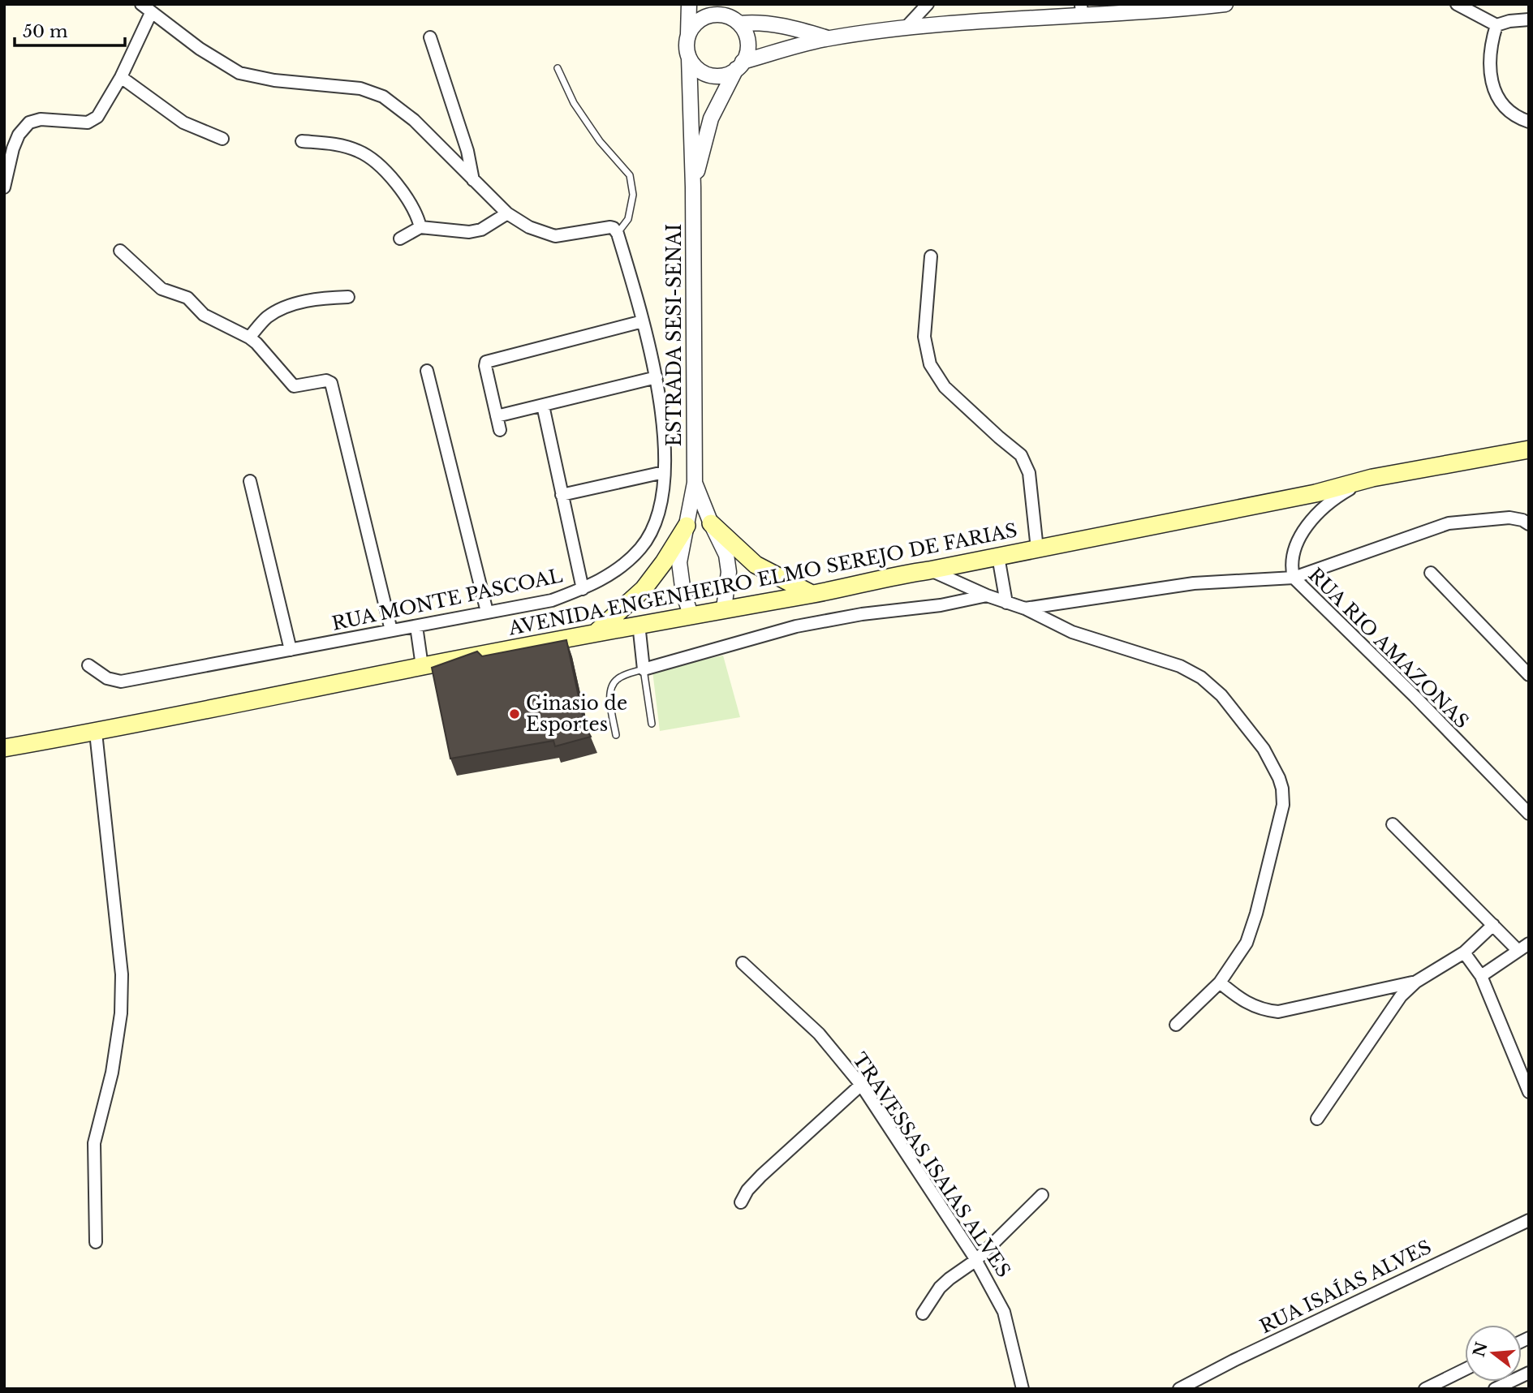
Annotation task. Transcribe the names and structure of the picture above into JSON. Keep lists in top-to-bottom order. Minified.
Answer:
{"streets":{"main road":["AVENIDA ENGENHEIRO ELMO SEREJO DE FARIAS"],"street":["ESTRADA SESI-SENAI","RUA MONTE PASCOAL","RUA RIO AMAZONAS","TRAVESSAS ISAIAS ALVES","RUA ISAÍAS ALVES"]},"crossings":[["ESTRADA SESI-SENAI","AVENIDA ENGENHEIRO ELMO SEREJO DE FARIAS"]],"places":["Ginasio de Esportes"],"scale_bar":"50 m","north":"left"}
